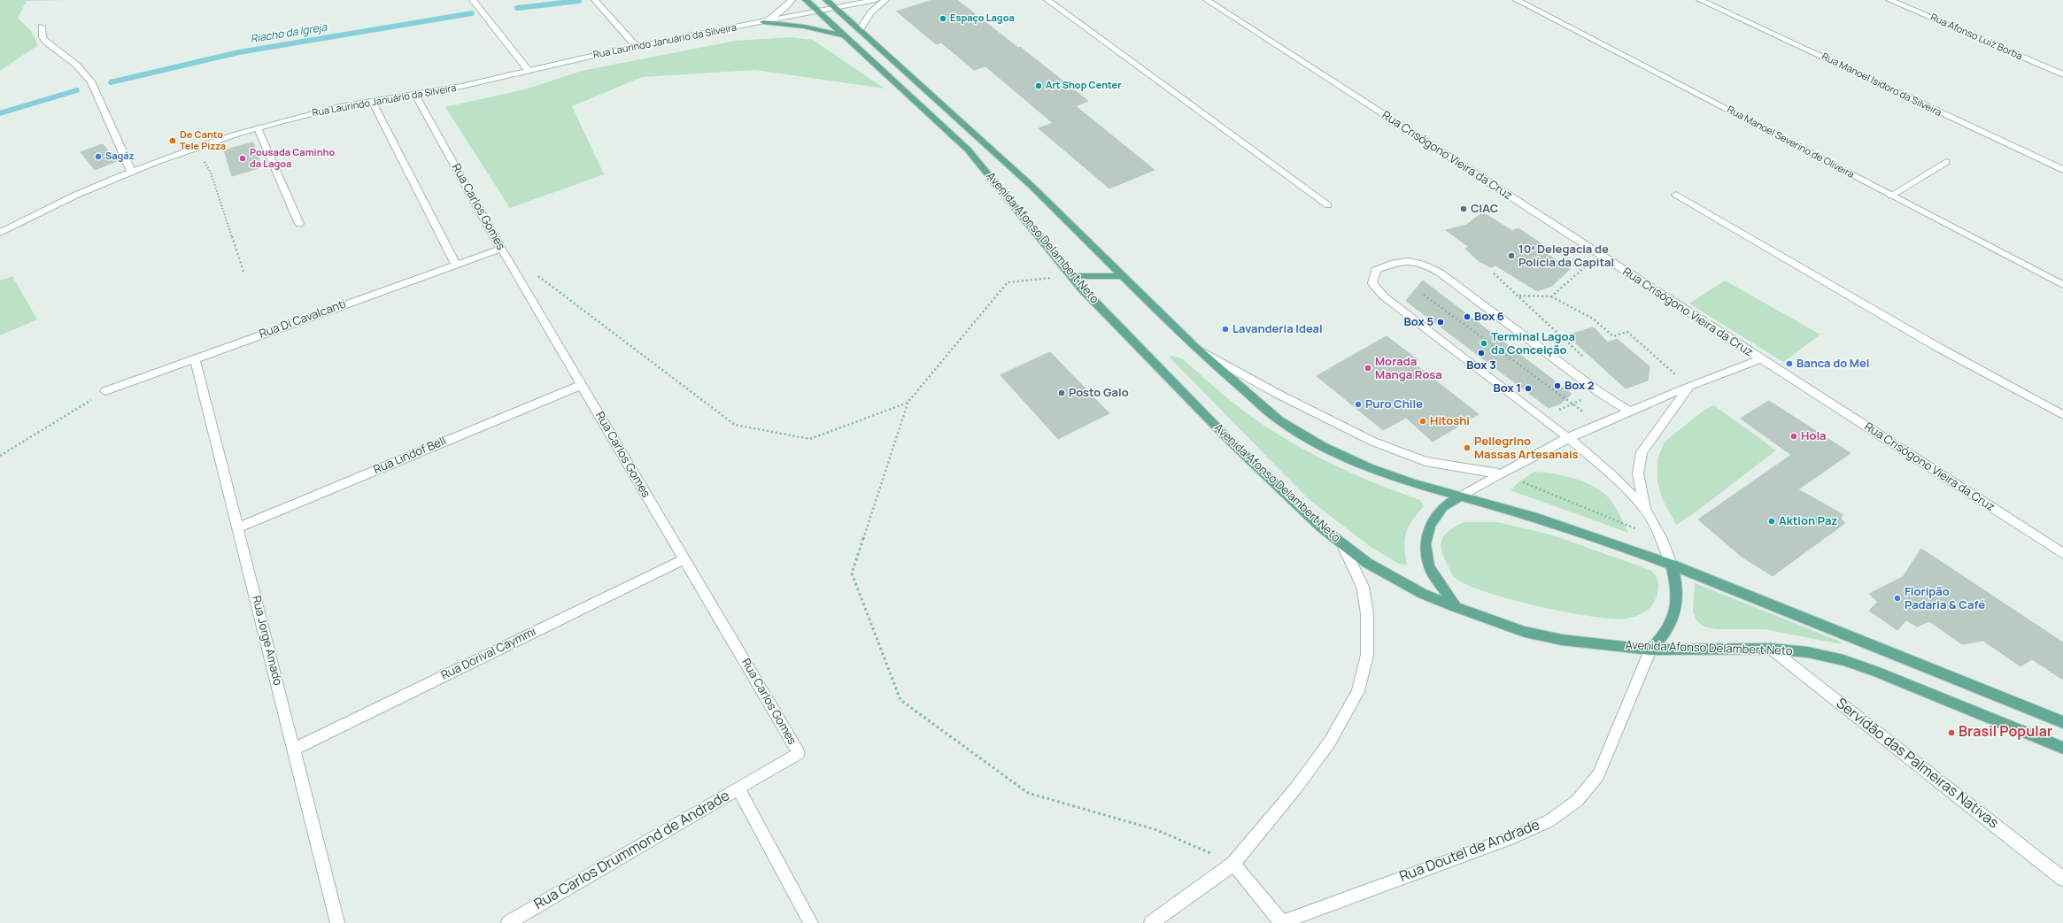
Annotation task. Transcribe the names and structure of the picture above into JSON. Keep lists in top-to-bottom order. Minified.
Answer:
{"streets":{"main road":["Avenida Afonso Delambert Neto"],"street":["Rua Afonso Luiz Borba","Rua Laurindo Januário da Silveira","Rua Manoel Isidoro da Silveira","Rua Manoel Severino de Oliveira","Rua Crisógono Vieira da Cruz","Rua Carlos Gomes","Rua Di Cavalcanti","Rua Lindof Bell","Rua Jorge Amado","Rua Dorival Caymmi","Servidão das Palmeiras Nativas","Rua Carlos Drummond de Andrade","Rua Doutel de Andrade"]},"crossings":[["Rua Laurindo Januário da Silveira","Rua Carlos Gomes"],["Rua Laurindo Januário da Silveira","Avenida Afonso Delambert Neto"],["Rua Carlos Gomes","Rua Di Cavalcanti"],["Rua Carlos Gomes","Rua Lindof Bell"],["Rua Carlos Gomes","Rua Dorival Caymmi"],["Rua Carlos Gomes","Rua Carlos Drummond de Andrade"],["Avenida Afonso Delambert Neto","Servidão das Palmeiras Nativas"],["Avenida Afonso Delambert Neto","Rua Doutel de Andrade"],["Rua Di Cavalcanti","Rua Jorge Amado"],["Rua Lindof Bell","Rua Jorge Amado"],["Rua Jorge Amado","Rua Dorival Caymmi"]],"water":["Riacho da Igreja"],"places":["Espaço Lagoa","Art Shop Center","De Canto Tele Pizza","Sagáz","Pousada Caminho da Lagoa","CIAC","10ª Delegacia de Polícia da Capital","Box 6","Box 5","Lavanderia Ideal","Terminal Lagoa da Conceição","Box 3","Banca do Mel","Morada Manga Rosa","Box 2","Box 1","Posto Galo","Puro Chile","Hitoshi","Hola","Pellegrino Massas Artesanais","Aktion Paz","Floripão Padaria & Café","Brasil Popular"]}
